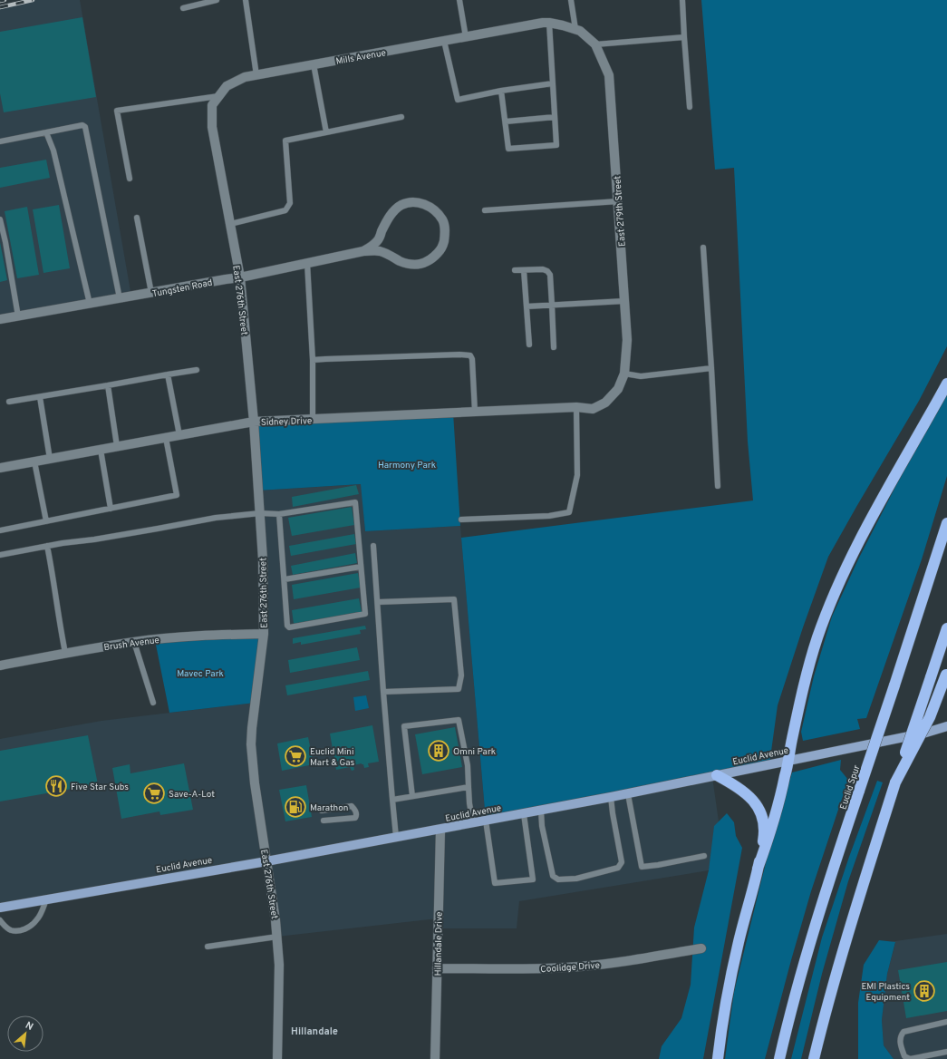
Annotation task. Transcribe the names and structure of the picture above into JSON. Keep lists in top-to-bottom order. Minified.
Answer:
{"streets":{"highway":["Euclid Spur"],"main road":["Euclid Avenue"],"street":["Mills Avenue","East 279th Street","Tungsten Road","East 276th Street","Sidney Drive","Brush Avenue","Hillandale Drive","Coolidge Drive"]},"crossings":[["Mills Avenue","East 279th Street"],["Mills Avenue","East 276th Street"],["East 279th Street","Sidney Drive"],["Tungsten Road","East 276th Street"],["East 276th Street","Sidney Drive"],["East 276th Street","Brush Avenue"],["East 276th Street","Euclid Avenue"],["Euclid Avenue","Hillandale Drive"],["Hillandale Drive","Coolidge Drive"]],"districts":["Hillandale"],"parks":["Harmony Park","Mavec Park"],"places":{"building":["Omni Park","EMI Plastics Equipment"],"supermarket":["Euclid Mini Mart & Gas","Save-A-Lot"],"restaurant":["Five Star Subs"],"fuel station":["Marathon"]},"north":"top right"}
